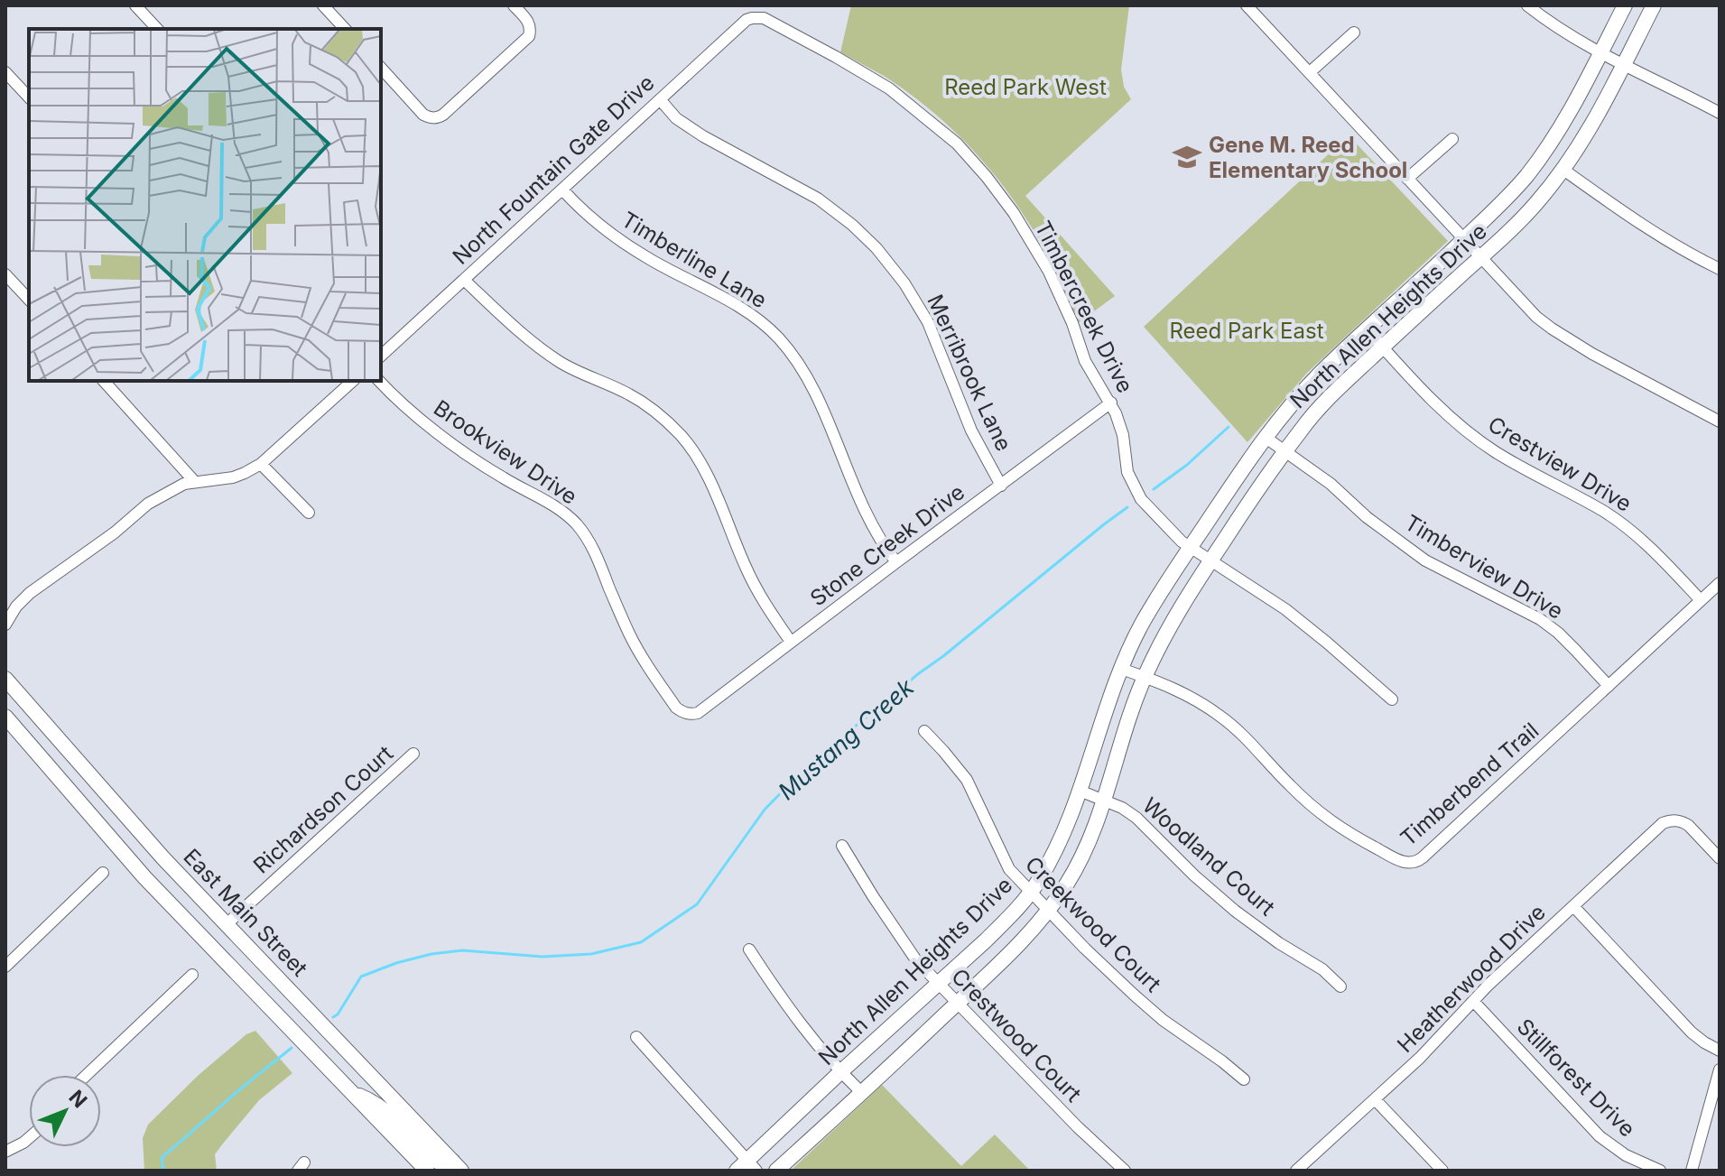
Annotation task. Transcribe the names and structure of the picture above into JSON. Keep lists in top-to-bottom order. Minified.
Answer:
{"streets":{"main road":["North Allen Heights Drive","East Main Street"],"street":["North Fountain Gate Drive","Timberline Lane","Timbercreek Drive","Merribrook Lane","Brookview Drive","Crestview Drive","Stone Creek Drive","Timberview Drive","Timberbend Trail","Richardson Court","Woodland Court","Creekwood Court","Heatherwood Drive","Crestwood Court","Stillforest Drive"]},"crossings":[["North Fountain Gate Drive","Timberline Lane"],["North Fountain Gate Drive","Timbercreek Drive"],["North Fountain Gate Drive","Merribrook Lane"],["Timberline Lane","Stone Creek Drive"],["Timbercreek Drive","North Allen Heights Drive"],["Timbercreek Drive","Stone Creek Drive"],["North Allen Heights Drive","Crestview Drive"],["North Allen Heights Drive","Timberview Drive"],["North Allen Heights Drive","Timberbend Trail"],["North Allen Heights Drive","Woodland Court"],["North Allen Heights Drive","Creekwood Court"],["North Allen Heights Drive","Crestwood Court"],["Merribrook Lane","Stone Creek Drive"],["Brookview Drive","Stone Creek Drive"],["Crestview Drive","Timberbend Trail"],["Timberview Drive","Timberbend Trail"],["Richardson Court","East Main Street"],["Heatherwood Drive","Stillforest Drive"]],"water":["Mustang Creek"],"parks":["Reed Park West","Reed Park East"],"places":{"school or university":["Gene M. Reed Elementary School"]},"north":"top right"}
